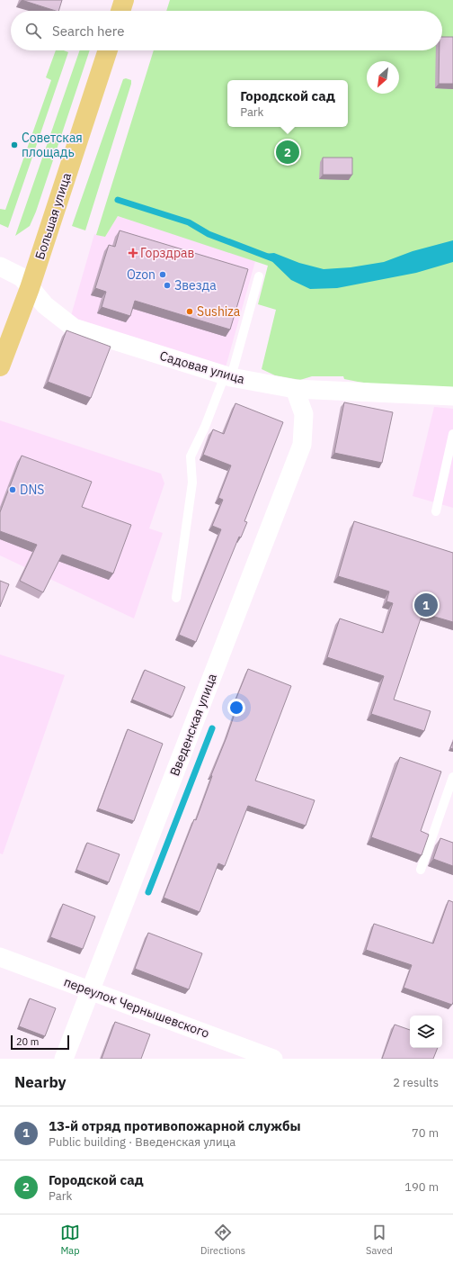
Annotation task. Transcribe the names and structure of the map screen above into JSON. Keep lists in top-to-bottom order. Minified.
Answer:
{"streets":{"main road":["Большая улица"],"street":["Садовая улица","Введенская улица","переулок Чернышевского"]},"crossings":[["Большая улица","Садовая улица"],["Садовая улица","Введенская улица"],["Введенская улица","переулок Чернышевского"]],"places":{"other":["Советская площадь","Ozon","Звезда","Sushiza","DNS"],"health":["Горздрав"]},"scale_bar":"20 m","north":"bottom left","page":{"search":"Search here","popup":["Городской сад","Park"],"pins":["2","1"],"scale":"20 m","heading":["Nearby","2 results"],"list":[{"mark":"1","name":"13-й отряд противопожарной службы","note":"Public building · Введенская улица","value":"70 m"},{"mark":"2","name":"Городской сад","note":"Park","value":"190 m"}],"nav":["Map","Directions","Saved"]}}
